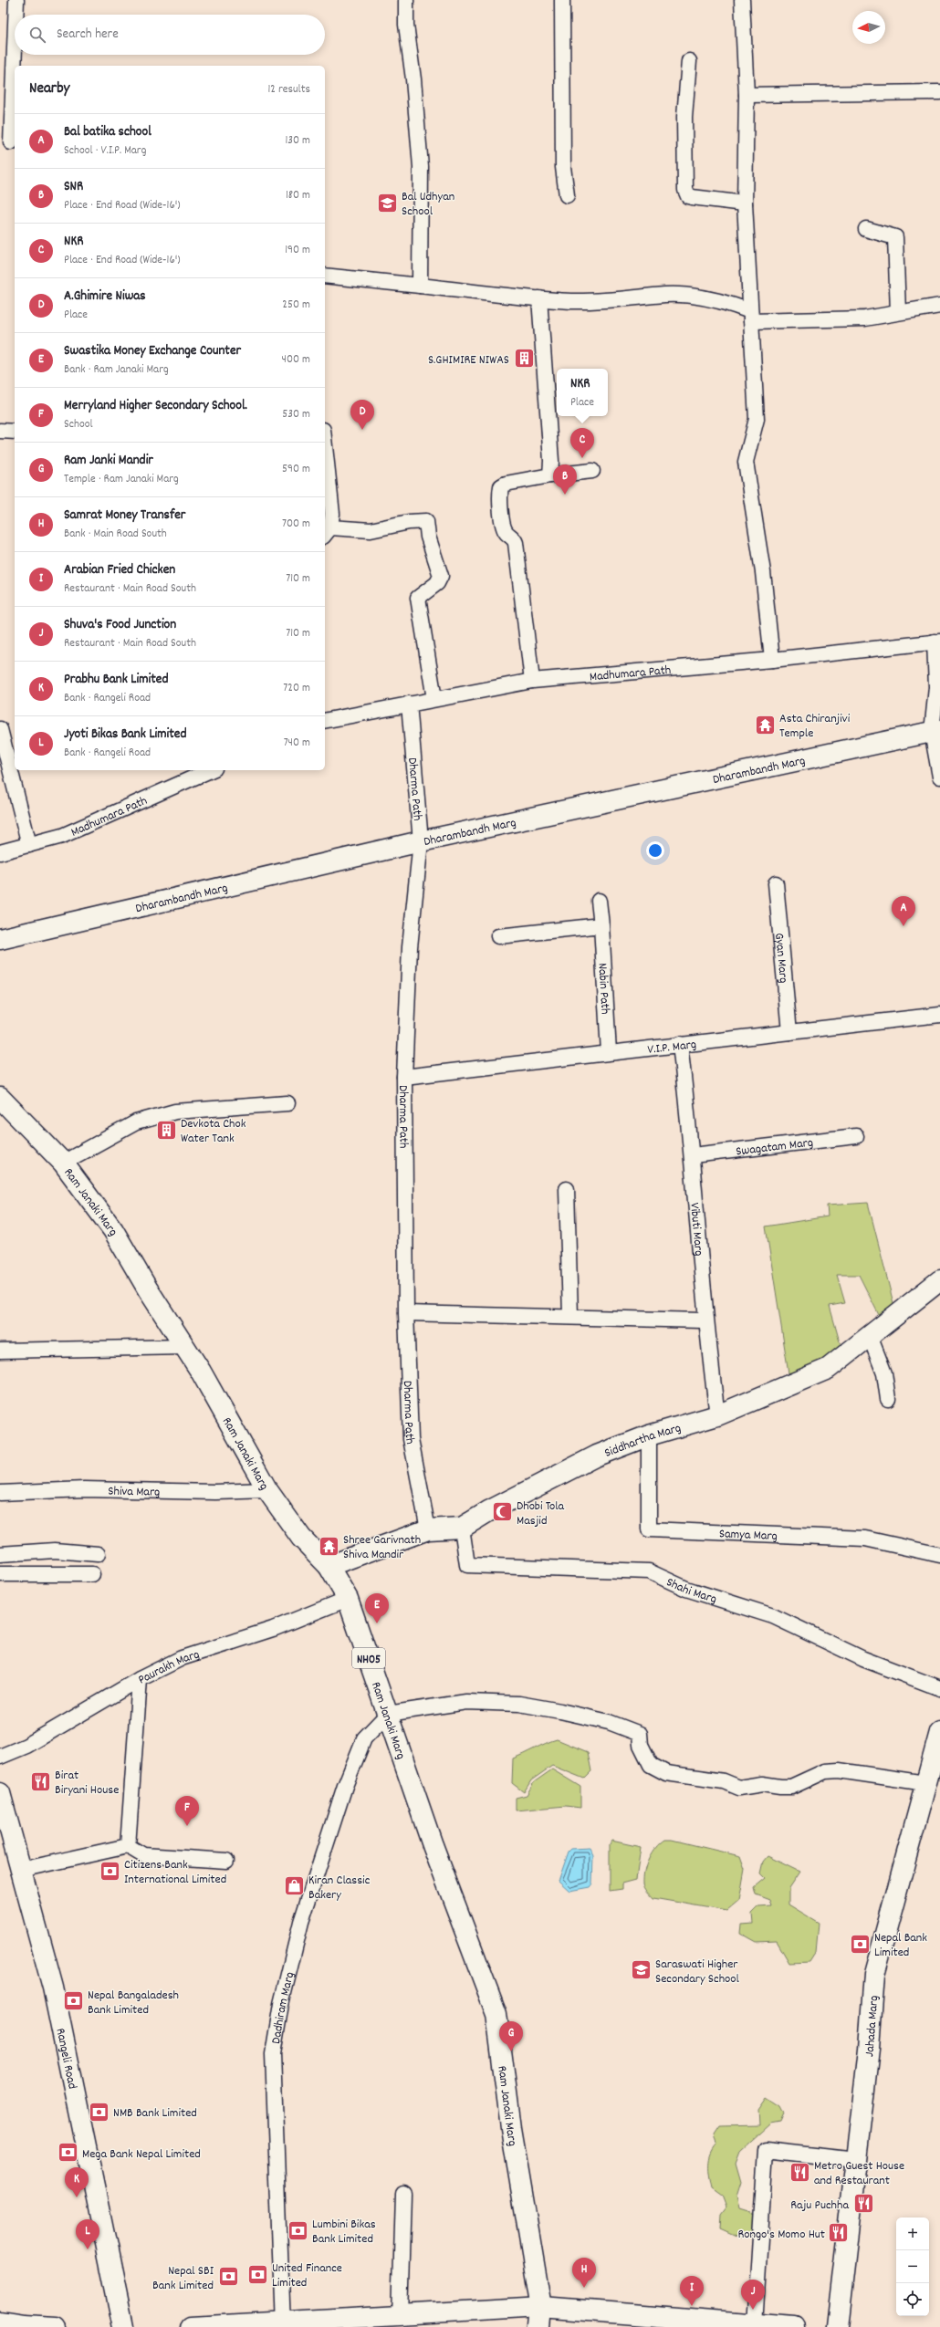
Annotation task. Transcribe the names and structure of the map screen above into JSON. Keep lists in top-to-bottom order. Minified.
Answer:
{"streets":{"main road":["Dharambandh Marg","Ram Janaki Marg","Siddhartha Marg","NH05","Jahada Marg","Rangeli Road"],"street":["Madhumara Path","Dharma Path","Gyan Marg","Nabin Path","V.I.P. Marg","Swagatam Marg","Vibuti Marg","Shiva Marg","Samya Marg","Shahi Marg","Paurakh Marg","Dadhiram Marg"]},"crossings":[["Madhumara Path","Dharma Path"],["Dharambandh Marg","Dharma Path"],["Dharma Path","V.I.P. Marg"],["Dharma Path","Siddhartha Marg"],["Gyan Marg","V.I.P. Marg"],["Nabin Path","V.I.P. Marg"],["V.I.P. Marg","Vibuti Marg"],["Swagatam Marg","Vibuti Marg"],["Ram Janaki Marg","Siddhartha Marg"],["Ram Janaki Marg","Shiva Marg"],["Ram Janaki Marg","NH05"],["Ram Janaki Marg","Paurakh Marg"],["Ram Janaki Marg","Dadhiram Marg"],["Vibuti Marg","Siddhartha Marg"],["Siddhartha Marg","Samya Marg"],["Siddhartha Marg","Shahi Marg"]],"places":{"school or university":["Bal Udhyan School","Saraswati Higher Secondary School"],"building":["S.GHIMIRE NIWAS","Devkota Chok Water Tank"],"temple":["Asta Chiranjivi Temple","Shree Garivnath Shiva Mandir"],"mosque":["Dhobi Tola Masjid"],"restaurant":["Birat Biryani House","Metro Guest House and Restaurant","Raju Puchha","Rongo's Momo Hut"],"bank":["Citizens Bank International Limited","Nepal Bank Limited","Nepal Bangaladesh Bank Limited","NMB Bank Limited","Mega Bank Nepal Limited","Lumbini Bikas Bank Limited","United Finance Limited","Nepal SBI Bank Limited"],"shop":["Kiran Classic Bakery"]},"north":"left","page":{"search":"Search here","heading":["Nearby","12 results"],"list":[{"mark":"A","name":"Bal batika school","note":"School · V.I.P. Marg","value":"130 m"},{"mark":"B","name":"SNR","note":"Place · End Road (Wide-16')","value":"180 m"},{"mark":"C","name":"NKR","note":"Place · End Road (Wide-16')","value":"190 m"},{"mark":"D","name":"A.Ghimire Niwas","note":"Place","value":"250 m"},{"mark":"E","name":"Swastika Money Exchange Counter","note":"Bank · Ram Janaki Marg","value":"400 m"},{"mark":"F","name":"Merryland Higher Secondary School.","note":"School","value":"530 m"},{"mark":"G","name":"Ram Janki Mandir","note":"Temple · Ram Janaki Marg","value":"590 m"},{"mark":"H","name":"Samrat Money Transfer","note":"Bank · Main Road South","value":"700 m"},{"mark":"I","name":"Arabian Fried Chicken","note":"Restaurant · Main Road South","value":"710 m"},{"mark":"J","name":"Shuva's Food Junction","note":"Restaurant · Main Road South","value":"710 m"},{"mark":"K","name":"Prabhu Bank Limited","note":"Bank · Rangeli Road","value":"720 m"},{"mark":"L","name":"Jyoti Bikas Bank Limited","note":"Bank · Rangeli Road","value":"740 m"}],"popup":["NKR","Place"],"pins":["D","C","B","A","E","F","G","K","L","H","I","J"],"map_buttons":["+","−"]}}
